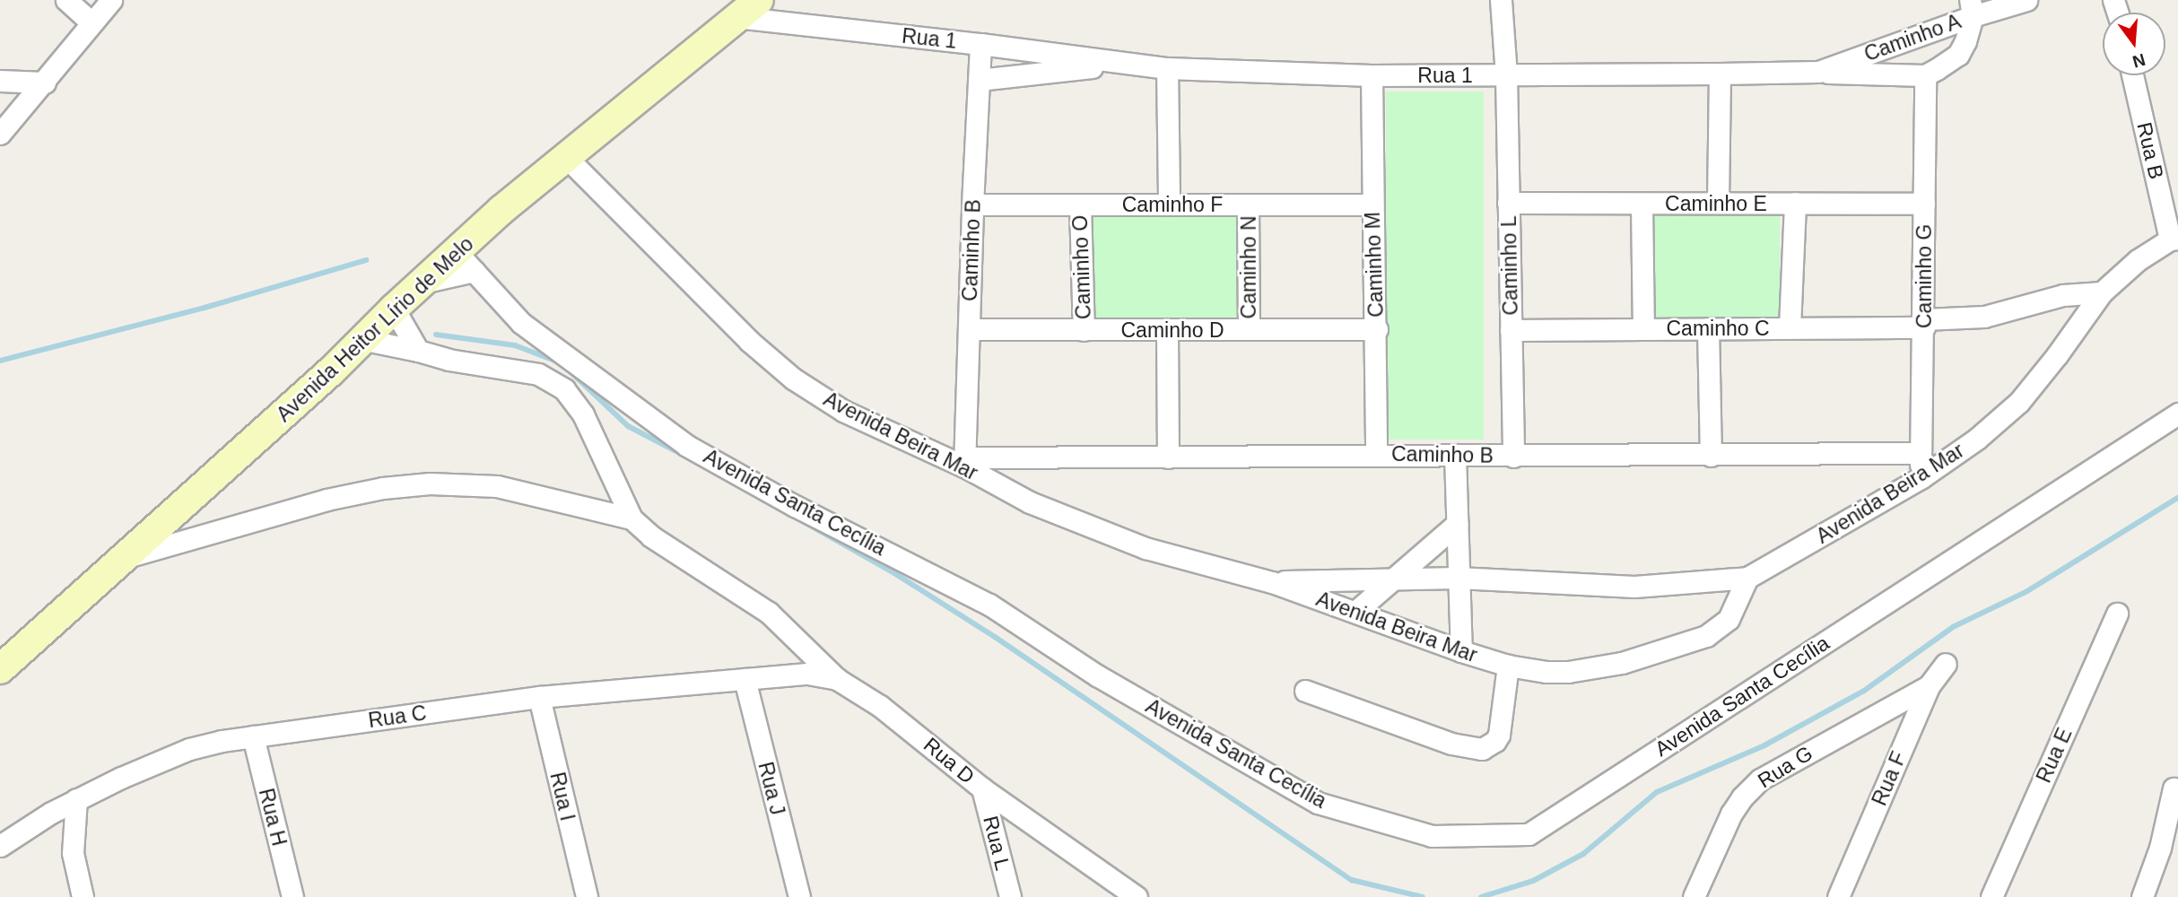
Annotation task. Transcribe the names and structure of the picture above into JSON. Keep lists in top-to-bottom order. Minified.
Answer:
{"streets":{"main road":["Avenida Heitor Lírio de Melo"],"street":["Caminho A","Rua 1","Rua B","Caminho E","Caminho F","Caminho B","Caminho M","Caminho L","Caminho O","Caminho N","Caminho G","Caminho C","Caminho D","Avenida Beira Mar","Avenida Santa Cecília","Rua C","Rua E","Rua D","Rua G","Rua F","Rua J","Rua I","Rua H","Rua L"]},"crossings":[["Caminho A","Rua 1"],["Caminho A","Caminho L"],["Caminho A","Caminho G"],["Rua 1","Caminho B"],["Rua 1","Caminho M"],["Rua 1","Caminho L"],["Rua 1","Avenida Heitor Lírio de Melo"],["Rua B","Avenida Beira Mar"],["Caminho E","Caminho L"],["Caminho E","Caminho G"],["Caminho F","Caminho B"],["Caminho F","Caminho M"],["Caminho F","Caminho O"],["Caminho F","Caminho N"],["Caminho B","Caminho M"],["Caminho B","Caminho L"],["Caminho B","Caminho G"],["Caminho B","Caminho D"],["Caminho B","Avenida Beira Mar"],["Caminho M","Caminho D"],["Caminho L","Caminho C"],["Caminho O","Caminho D"],["Caminho N","Caminho D"],["Caminho G","Caminho C"],["Caminho G","Avenida Beira Mar"],["Caminho C","Avenida Beira Mar"],["Avenida Heitor Lírio de Melo","Avenida Beira Mar"],["Avenida Heitor Lírio de Melo","Avenida Santa Cecília"],["Rua C","Rua D"],["Rua C","Rua J"],["Rua C","Rua I"],["Rua C","Rua H"],["Rua D","Rua J"],["Rua D","Rua L"],["Rua G","Rua F"]],"north":"bottom"}
